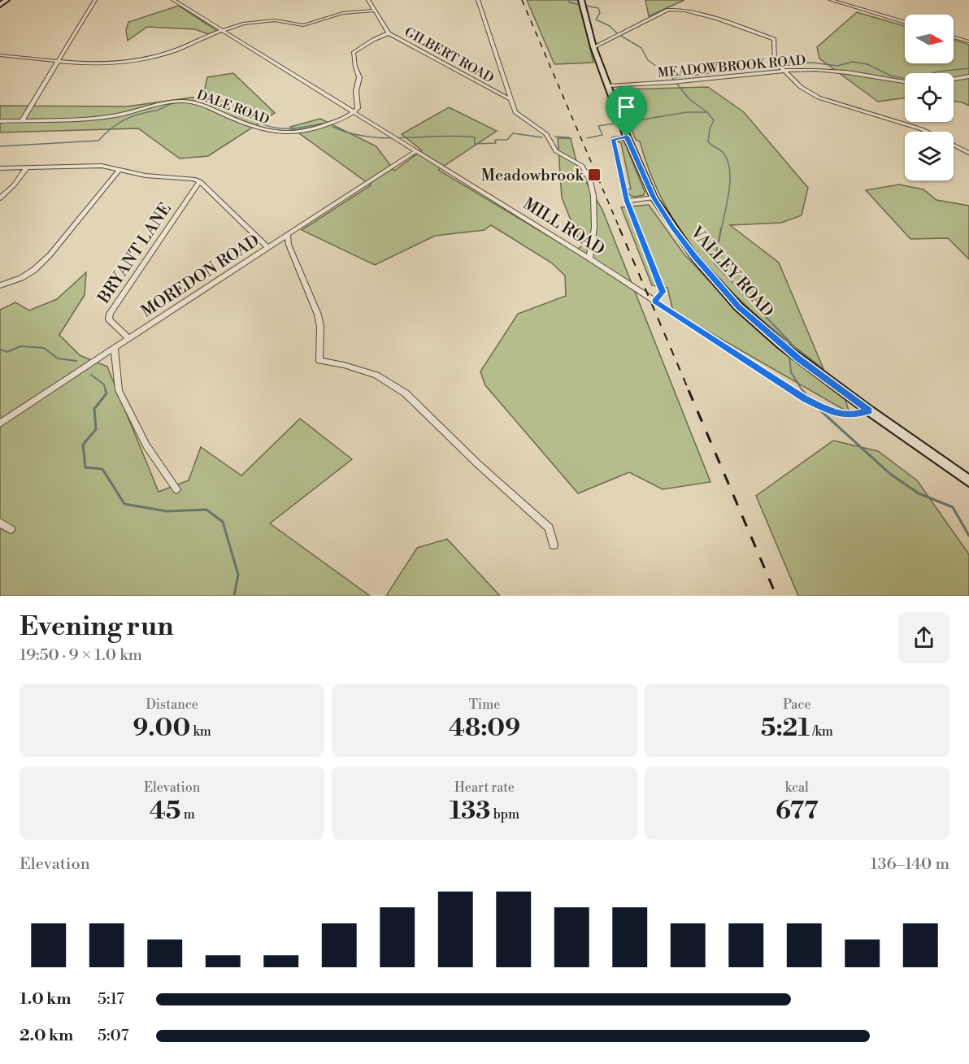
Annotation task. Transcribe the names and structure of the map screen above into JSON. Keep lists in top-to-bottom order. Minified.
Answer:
{"streets":{"main road":["VALLEY ROAD"],"street":["GILBERT ROAD","MEADOWBROOK ROAD","DALE ROAD","MILL ROAD","BRYANT LANE","MOREDON ROAD"]},"crossings":[["MEADOWBROOK ROAD","VALLEY ROAD"],["DALE ROAD","MILL ROAD"],["MILL ROAD","VALLEY ROAD"],["MILL ROAD","MOREDON ROAD"],["BRYANT LANE","MOREDON ROAD"]],"places":{"transit":["Meadowbrook"]},"north":"right","page":{"heading":["Evening run","19:50 · 9 × 1.0 km"],"stats":[["Distance","9.00 km"],["Time","48:09"],["Pace","5:21 /km"],["Elevation","45 m"],["Heart rate","133 bpm"],["kcal","677"]],"chart":["Elevation","136–140 m"],"list":[{"name":"1.0 km","note":"5:17"},{"name":"2.0 km","note":"5:07"}]}}
